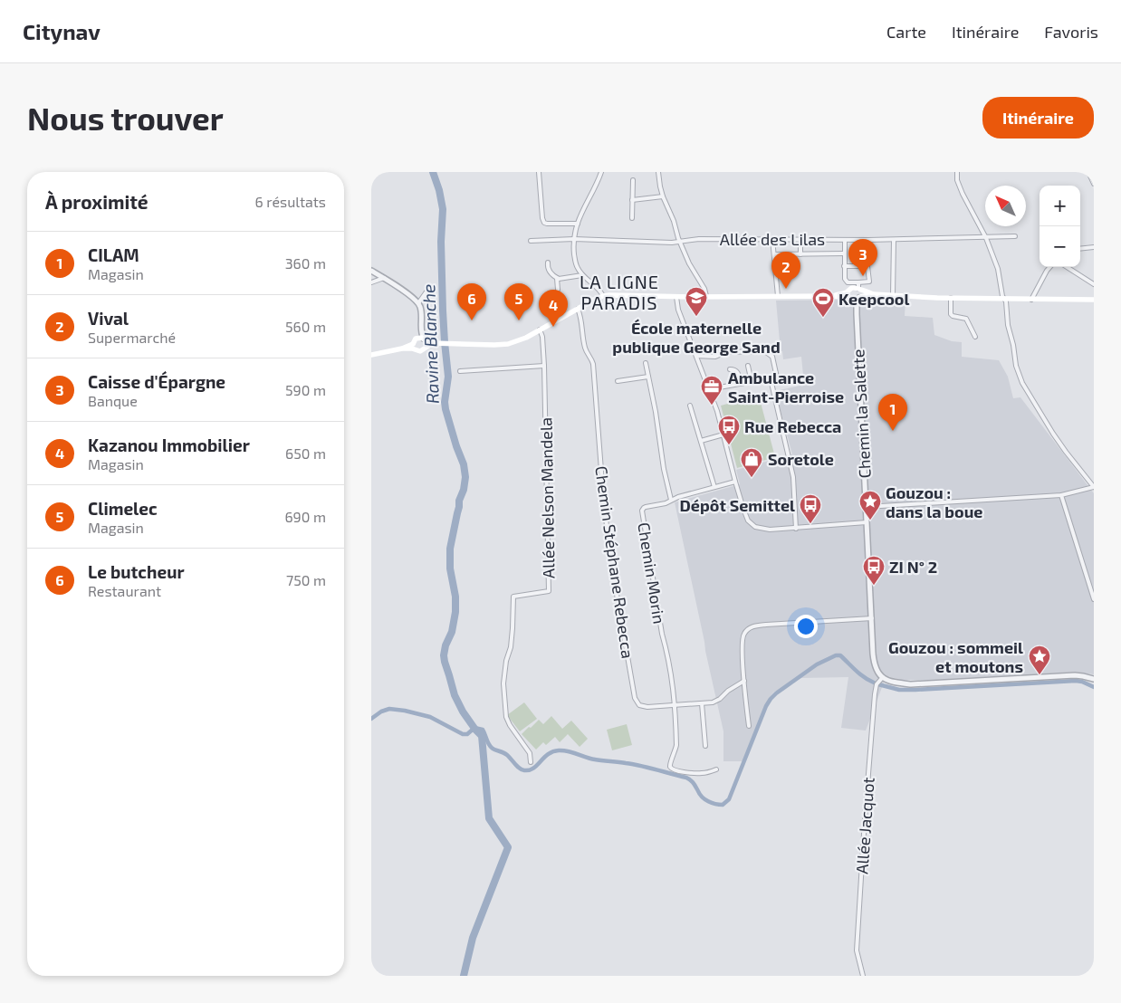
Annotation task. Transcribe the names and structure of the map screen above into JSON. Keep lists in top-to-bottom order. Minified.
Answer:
{"streets":{"street":["Allée des Lilas","Chemin la Salette","Allée Nelson Mandela","Chemin Stéphane Rebecca","Chemin Morin","Allée Jacquot"]},"crossings":[["Chemin la Salette","Allée Jacquot"],["Chemin Stéphane Rebecca","Chemin Morin"]],"districts":["LA LIGNE PARADIS"],"water":["Ravine Blanche"],"places":{"school or university":["École maternelle publique George Sand"],"sports":["Keepcool"],"office":["Ambulance Saint-Pierroise"],"bus stop":["Rue Rebecca","Dépôt Semittel","ZI N° 2"],"shop":["Soretole"],"place":["Gouzou : dans la boue","Gouzou : sommeil et moutons"]},"north":"top left","page":{"header":"Citynav","nav":["Carte","Itinéraire","Favoris"],"buttons":"Itinéraire","title":"Nous trouver","heading":["À proximité","6 résultats"],"map_buttons":["+","−"],"list":[{"mark":"1","name":"CILAM","note":"Magasin","value":"360 m"},{"mark":"2","name":"Vival","note":"Supermarché","value":"560 m"},{"mark":"3","name":"Caisse d'Épargne","note":"Banque","value":"590 m"},{"mark":"4","name":"Kazanou Immobilier","note":"Magasin","value":"650 m"},{"mark":"5","name":"Climelec","note":"Magasin","value":"690 m"},{"mark":"6","name":"Le butcheur","note":"Restaurant","value":"750 m"}],"pins":["3","2","5","6","4","1"]}}
